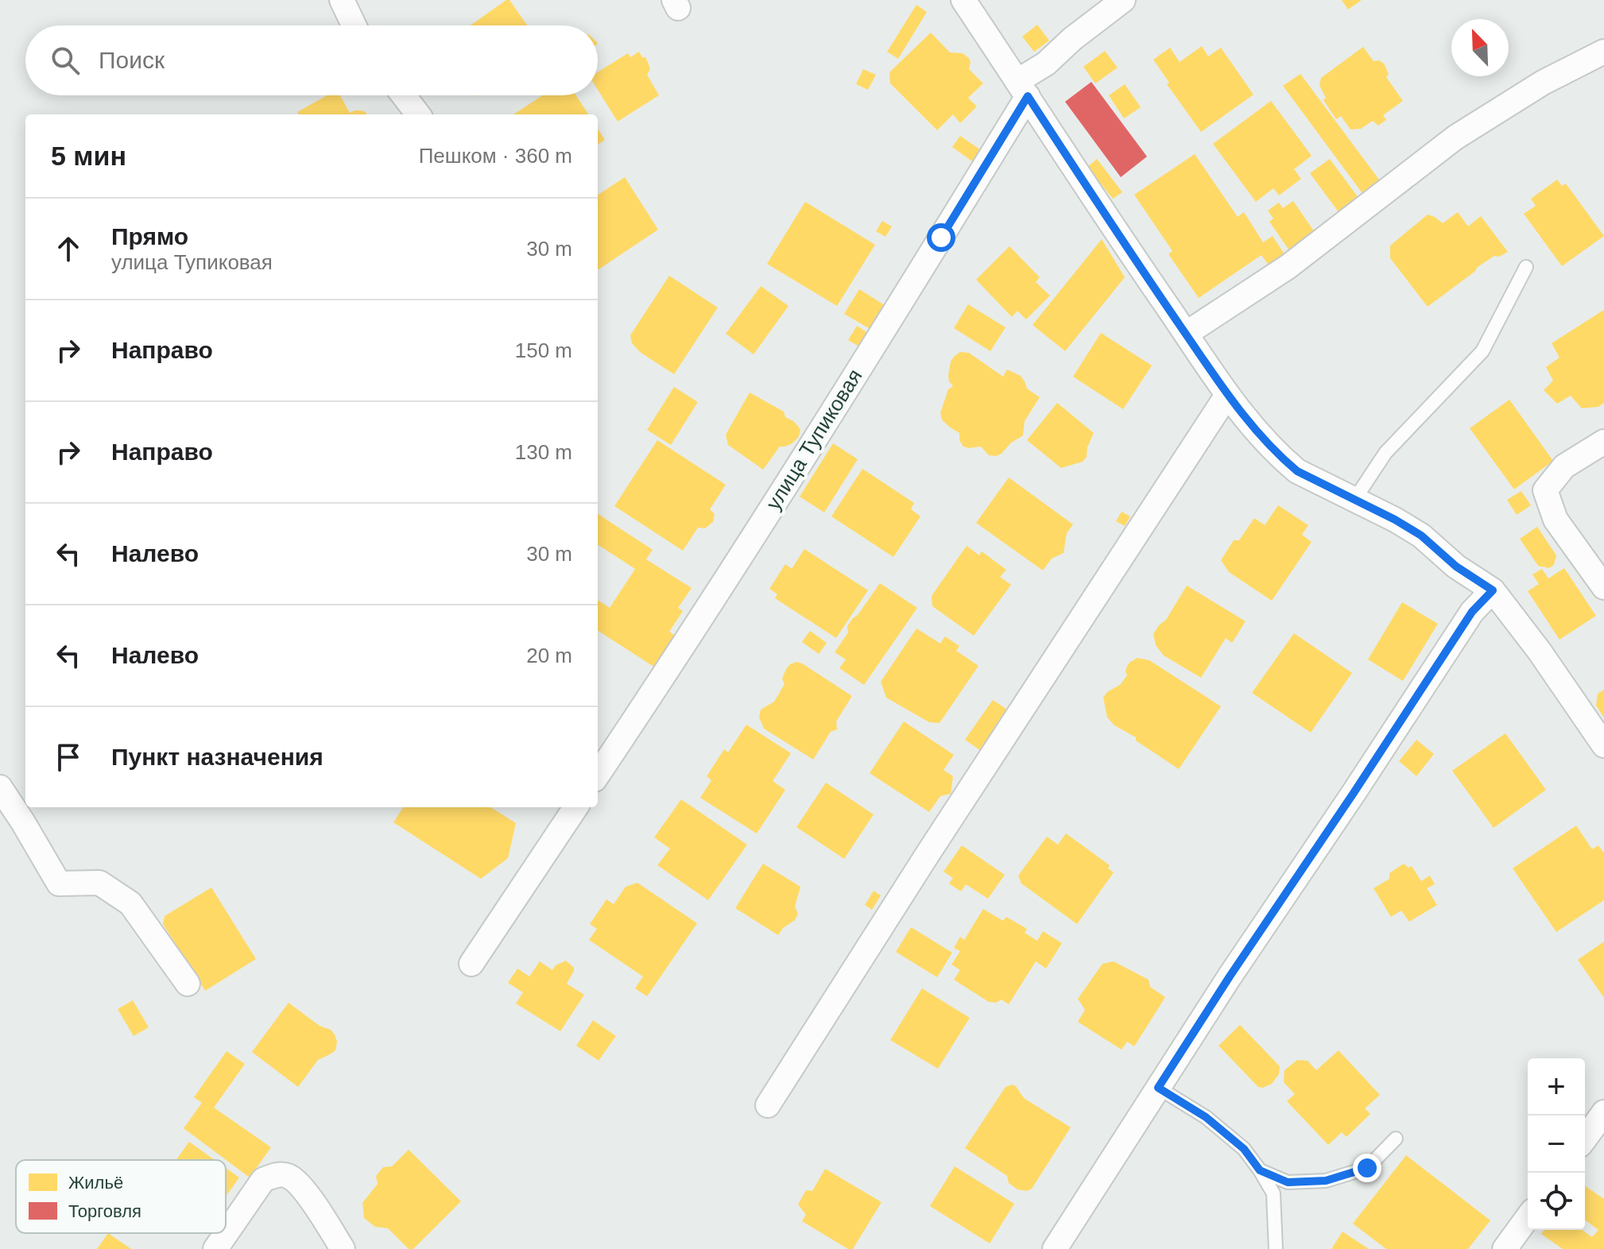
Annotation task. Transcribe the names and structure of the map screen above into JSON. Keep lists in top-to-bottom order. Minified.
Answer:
{"streets":{"street":["улица Тупиковая"]},"legend":["Жильё","Торговля"],"north":"top left","page":{"search":"Поиск","heading":["5 мин","Пешком · 360 m"],"list":[["Прямо","улица Тупиковая","30 m"],["Направо","150 m"],["Направо","130 m"],["Налево","30 m"],["Налево","20 m"],"Пункт назначения"],"map_buttons":["+","−"]}}
